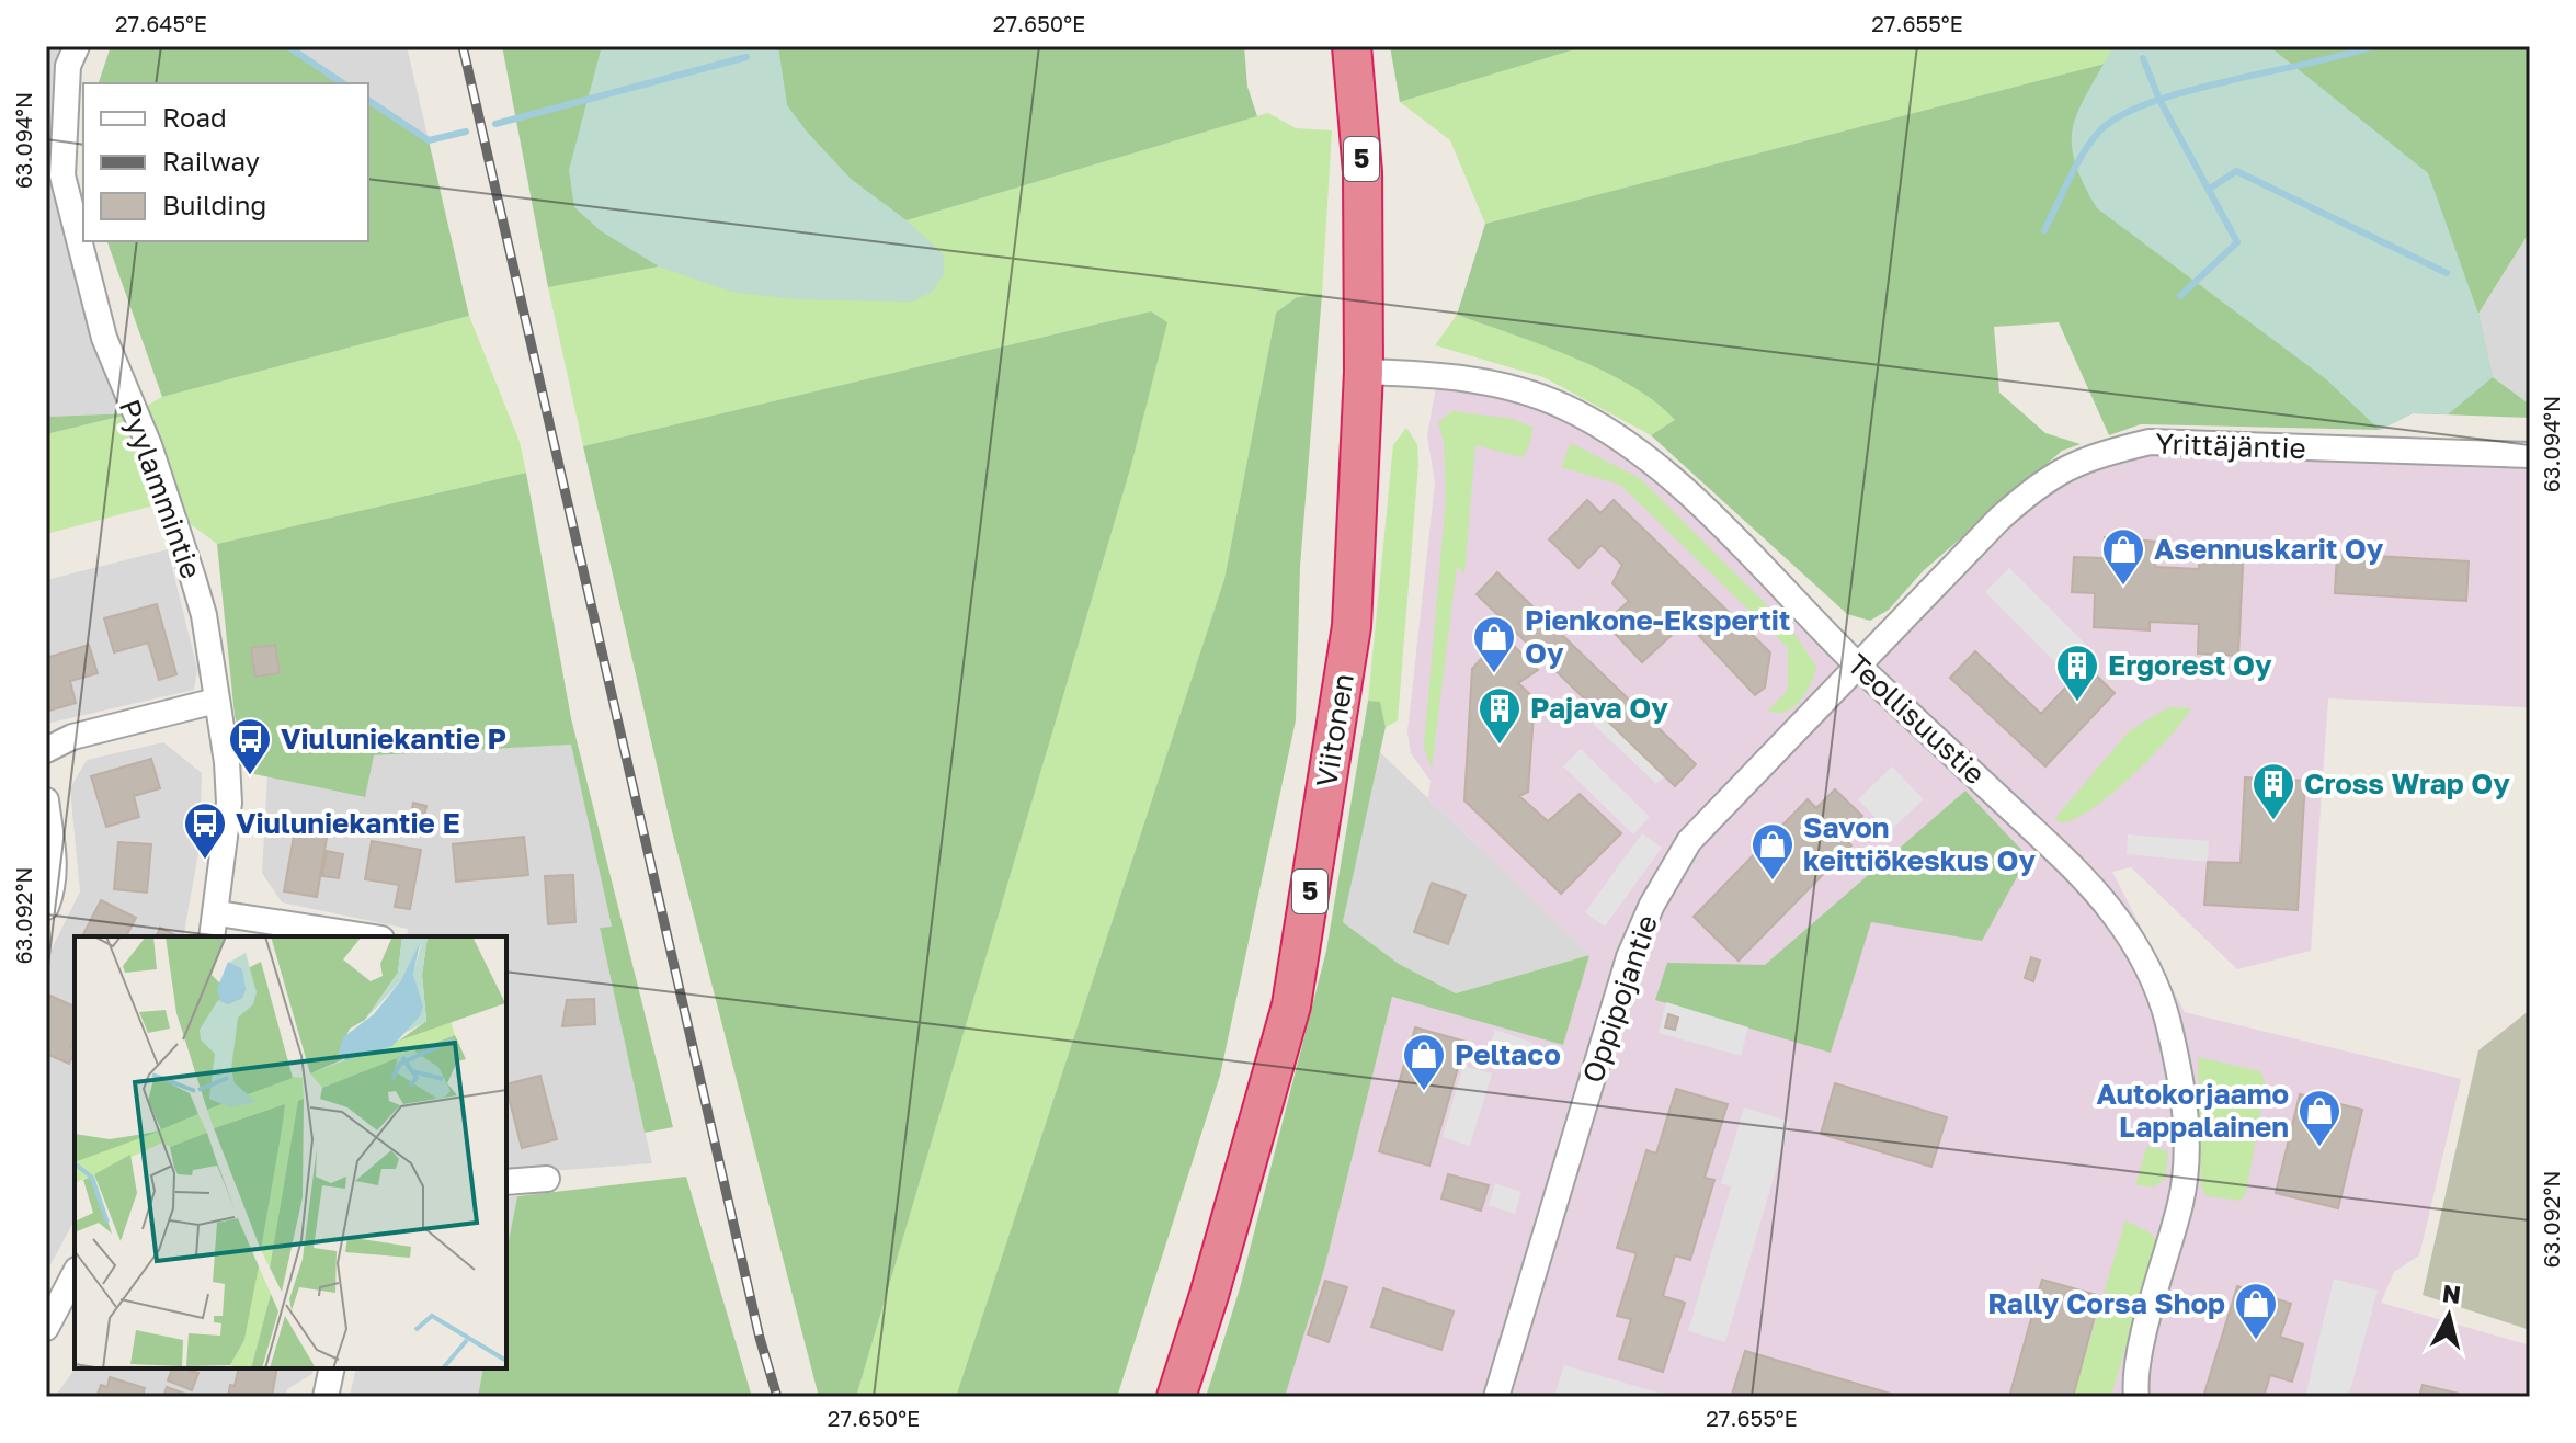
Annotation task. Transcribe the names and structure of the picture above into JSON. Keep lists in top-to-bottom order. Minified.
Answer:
{"streets":{"highway":["5","Viitonen"],"street":["Yrittäjäntie","Pyylammintie","Teollisuustie","Oppipojantie"]},"crossings":[["Yrittäjäntie","Teollisuustie"],["Yrittäjäntie","Oppipojantie"],["Teollisuustie","Viitonen"],["Teollisuustie","Oppipojantie"]],"places":{"shop":["Asennuskarit Oy","Pienkone-Ekspertit Oy","Savon keittiökeskus Oy","Peltaco","Autokorjaamo Lappalainen","Rally Corsa Shop"],"building":["Ergorest Oy","Pajava Oy","Cross Wrap Oy"],"bus stop":["Viuluniekantie P","Viuluniekantie E"]},"legend":["Road","Railway","Building"],"north":"top","coordinates":["27.645°E","27.650°E","27.655°E","63.094°N","63.092°N"]}
